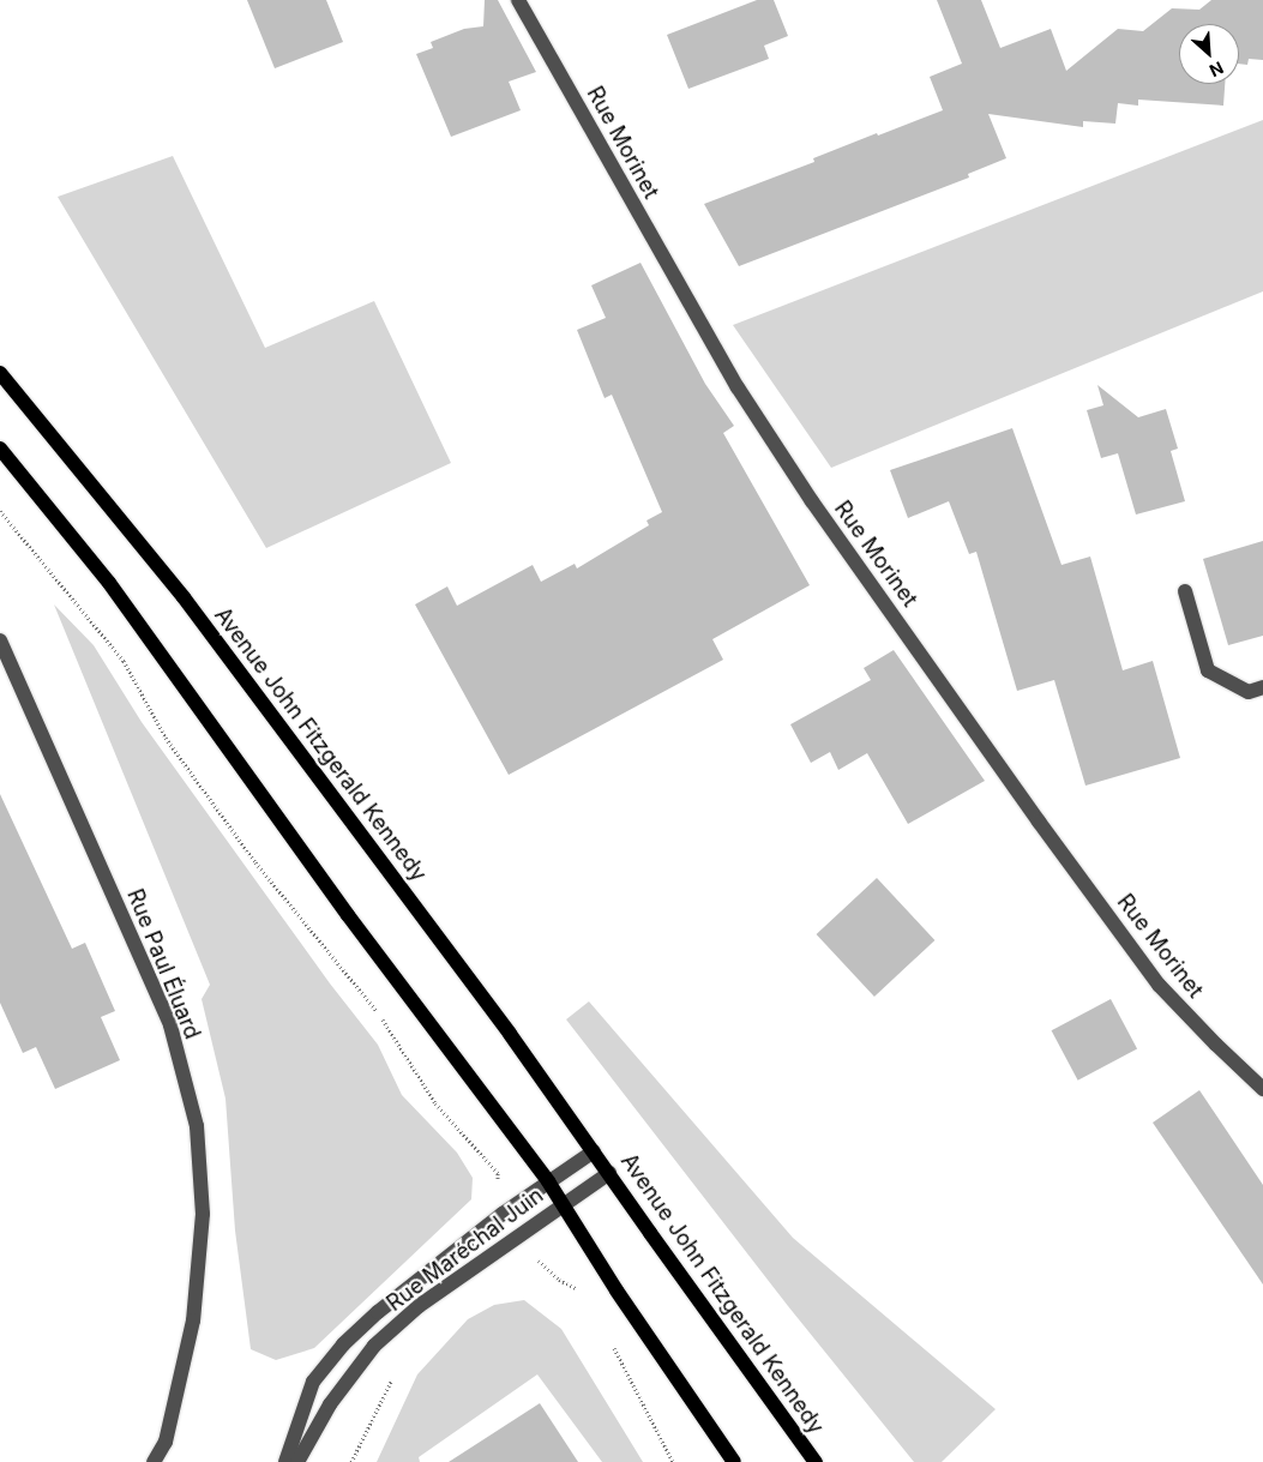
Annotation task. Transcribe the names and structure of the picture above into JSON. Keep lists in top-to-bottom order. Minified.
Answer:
{"streets":{"main road":["Avenue John Fitzgerald Kennedy"],"street":["Rue Morinet","Rue Paul Éluard","Rue Maréchal Juin"]},"crossings":[["Avenue John Fitzgerald Kennedy","Rue Maréchal Juin"]],"north":"bottom right"}
